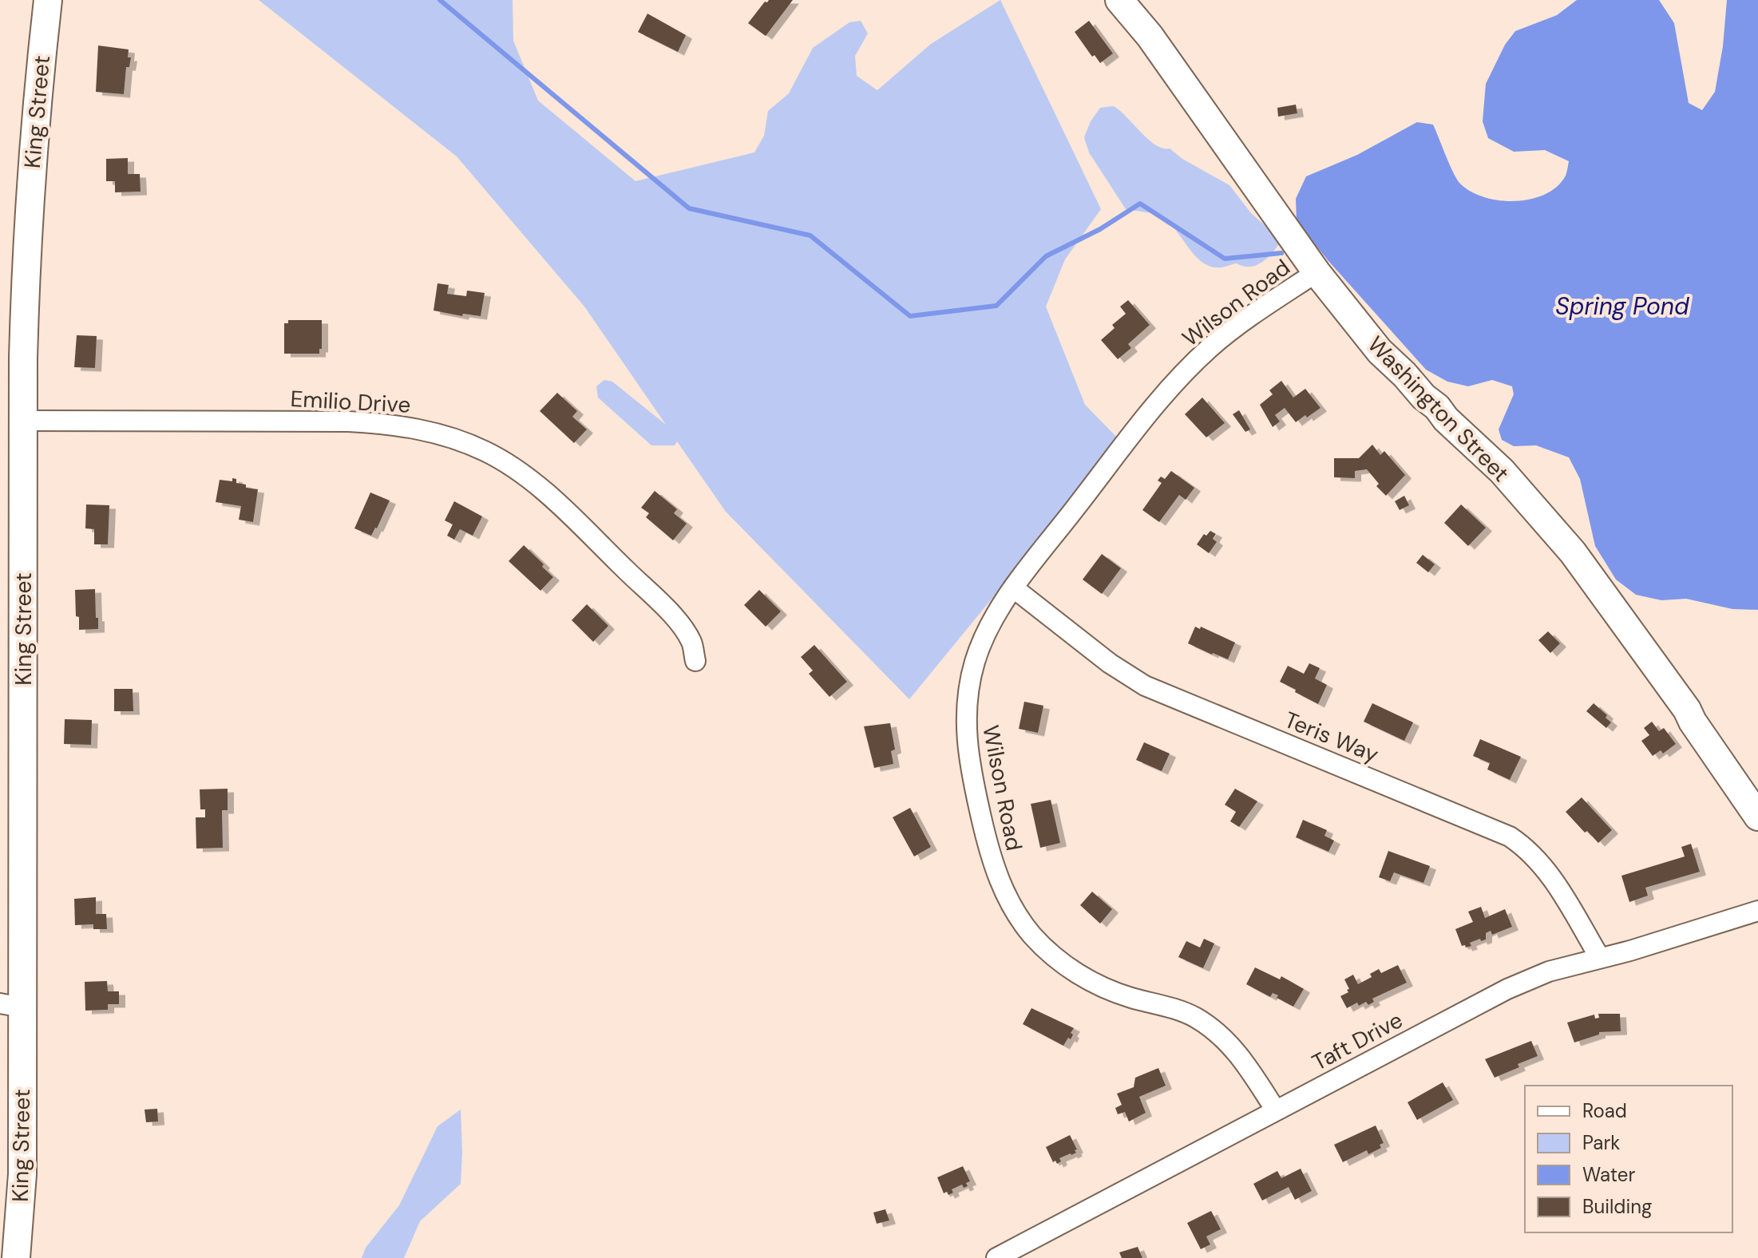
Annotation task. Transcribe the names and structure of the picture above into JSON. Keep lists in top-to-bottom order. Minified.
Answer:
{"streets":{"main road":["King Street","Washington Street"],"street":["Wilson Road","Emilio Drive","Teris Way","Taft Drive"]},"crossings":[["King Street","Emilio Drive"],["Wilson Road","Washington Street"],["Wilson Road","Teris Way"],["Wilson Road","Taft Drive"],["Teris Way","Taft Drive"]],"water":["Spring Pond"],"legend":["Road","Park","Water","Building"]}
